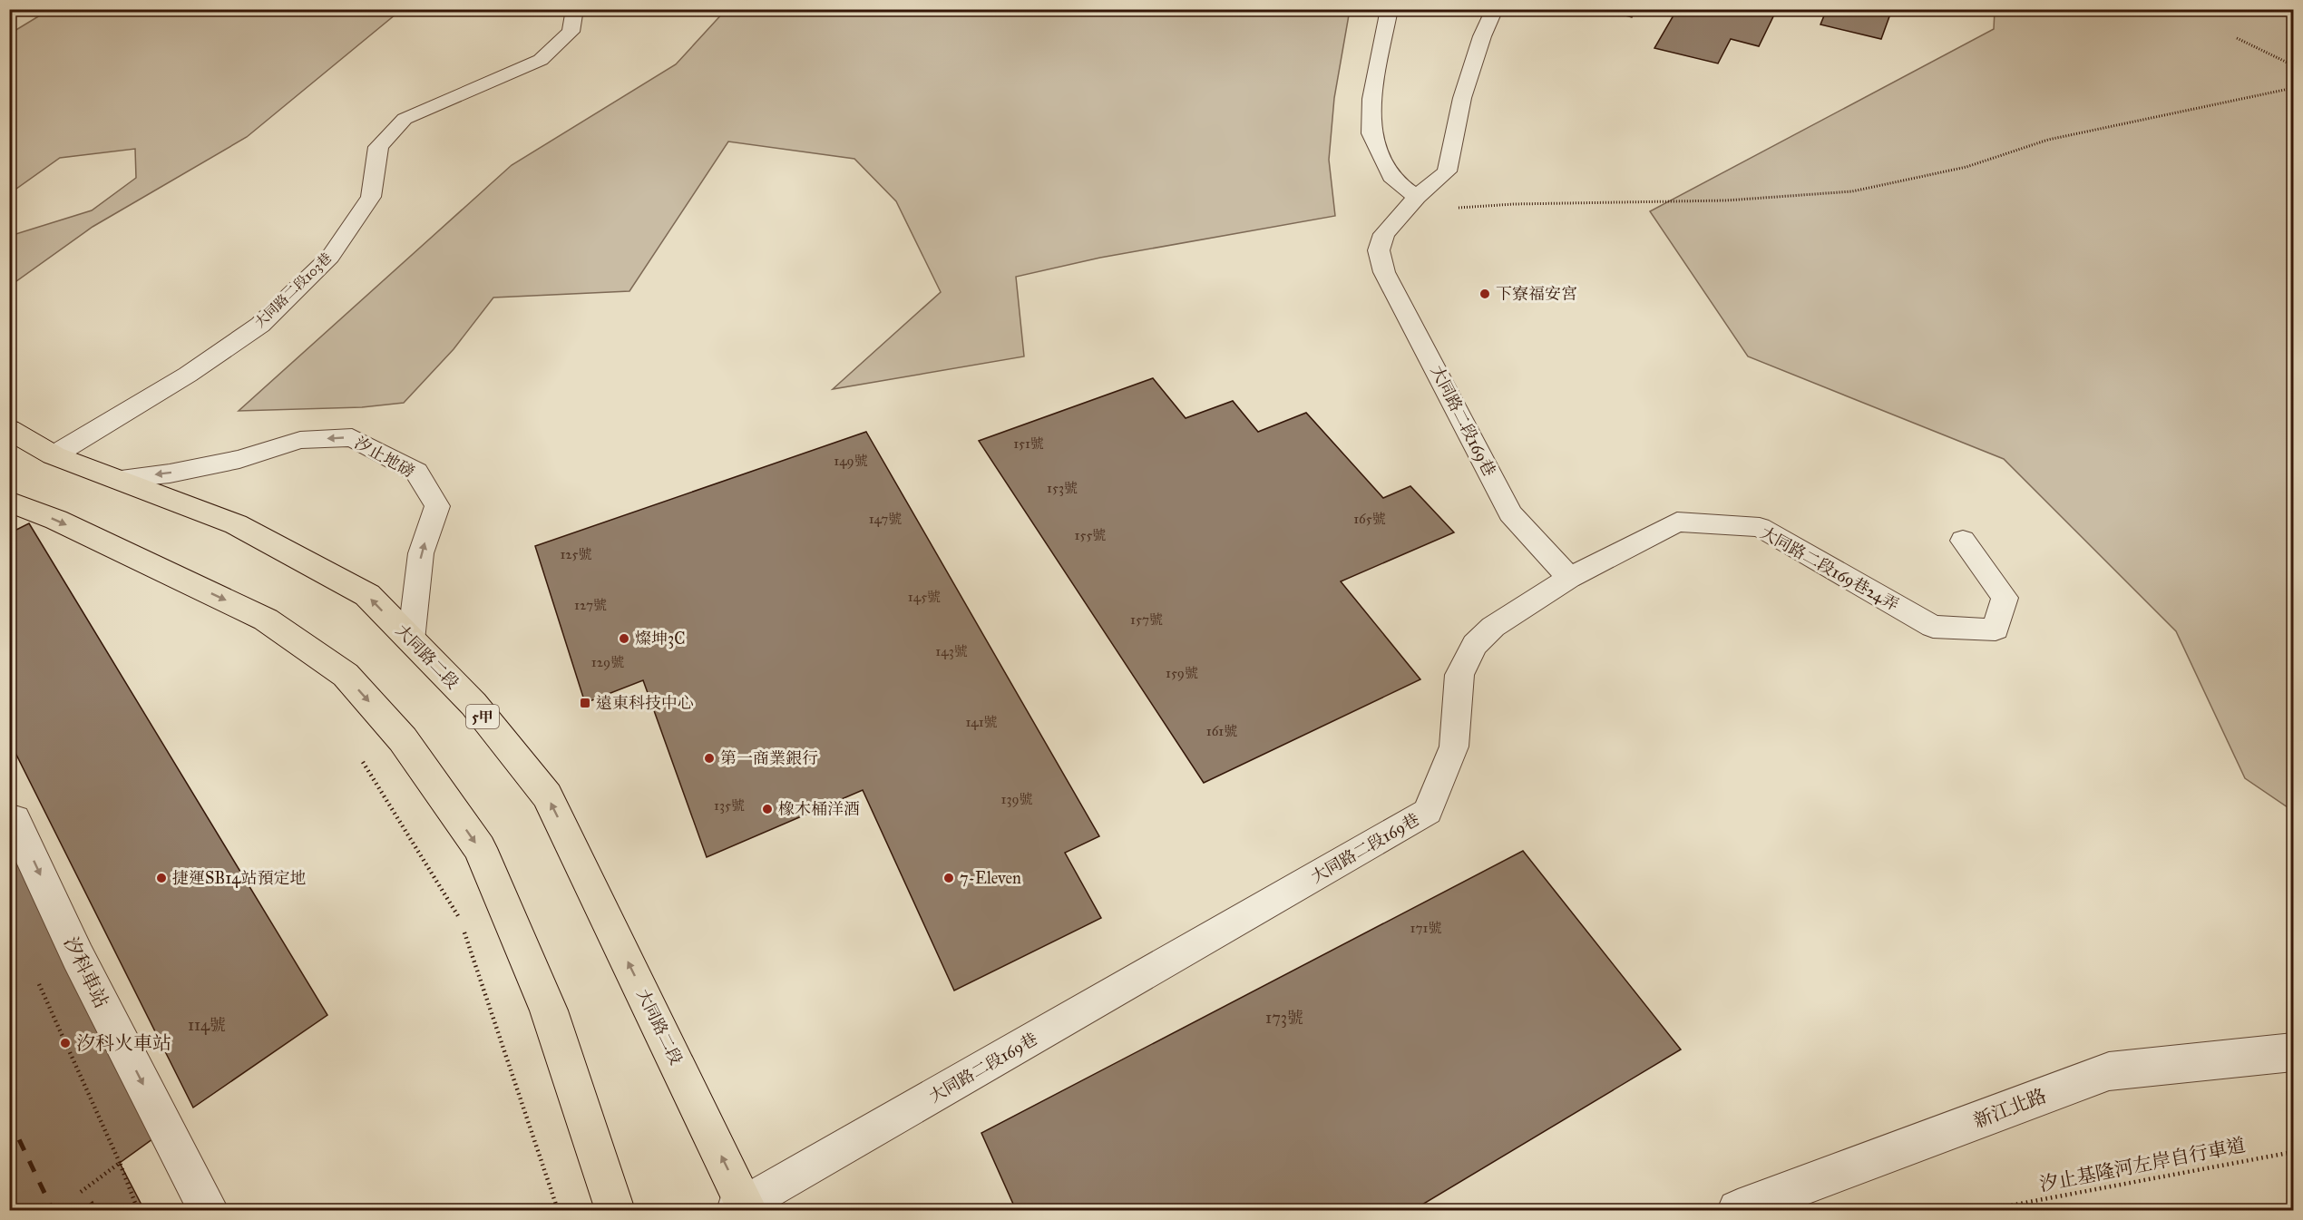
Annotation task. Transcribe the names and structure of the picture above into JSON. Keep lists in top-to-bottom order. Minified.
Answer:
{"streets":{"main road":["大同路二段","5甲"],"street":["汐科車站","新江北路"],"lane":["大同路二段103巷","大同路二段169巷","汐止地磅","大同路二段169巷24弄"],"path":["汐止基隆河左岸自行車道"]},"crossings":[["大同路二段103巷","大同路二段"],["大同路二段169巷","大同路二段169巷24弄"],["大同路二段169巷","大同路二段"],["汐止地磅","大同路二段"]],"one_way":["汐科車站"],"places":{"other":["下寮福安宮","燦坤3C","第一商業銀行","橡木桶洋酒","捷運SB14站預定地","7-Eleven","汐科火車站"],"transit":["遠東科技中心"]},"house_numbers":["151號","149號","153號","147號","165號","155號","125號","145號","127號","157號","143號","129號","159號","141號","161號","139號","135號","171號","173號","114號"]}
